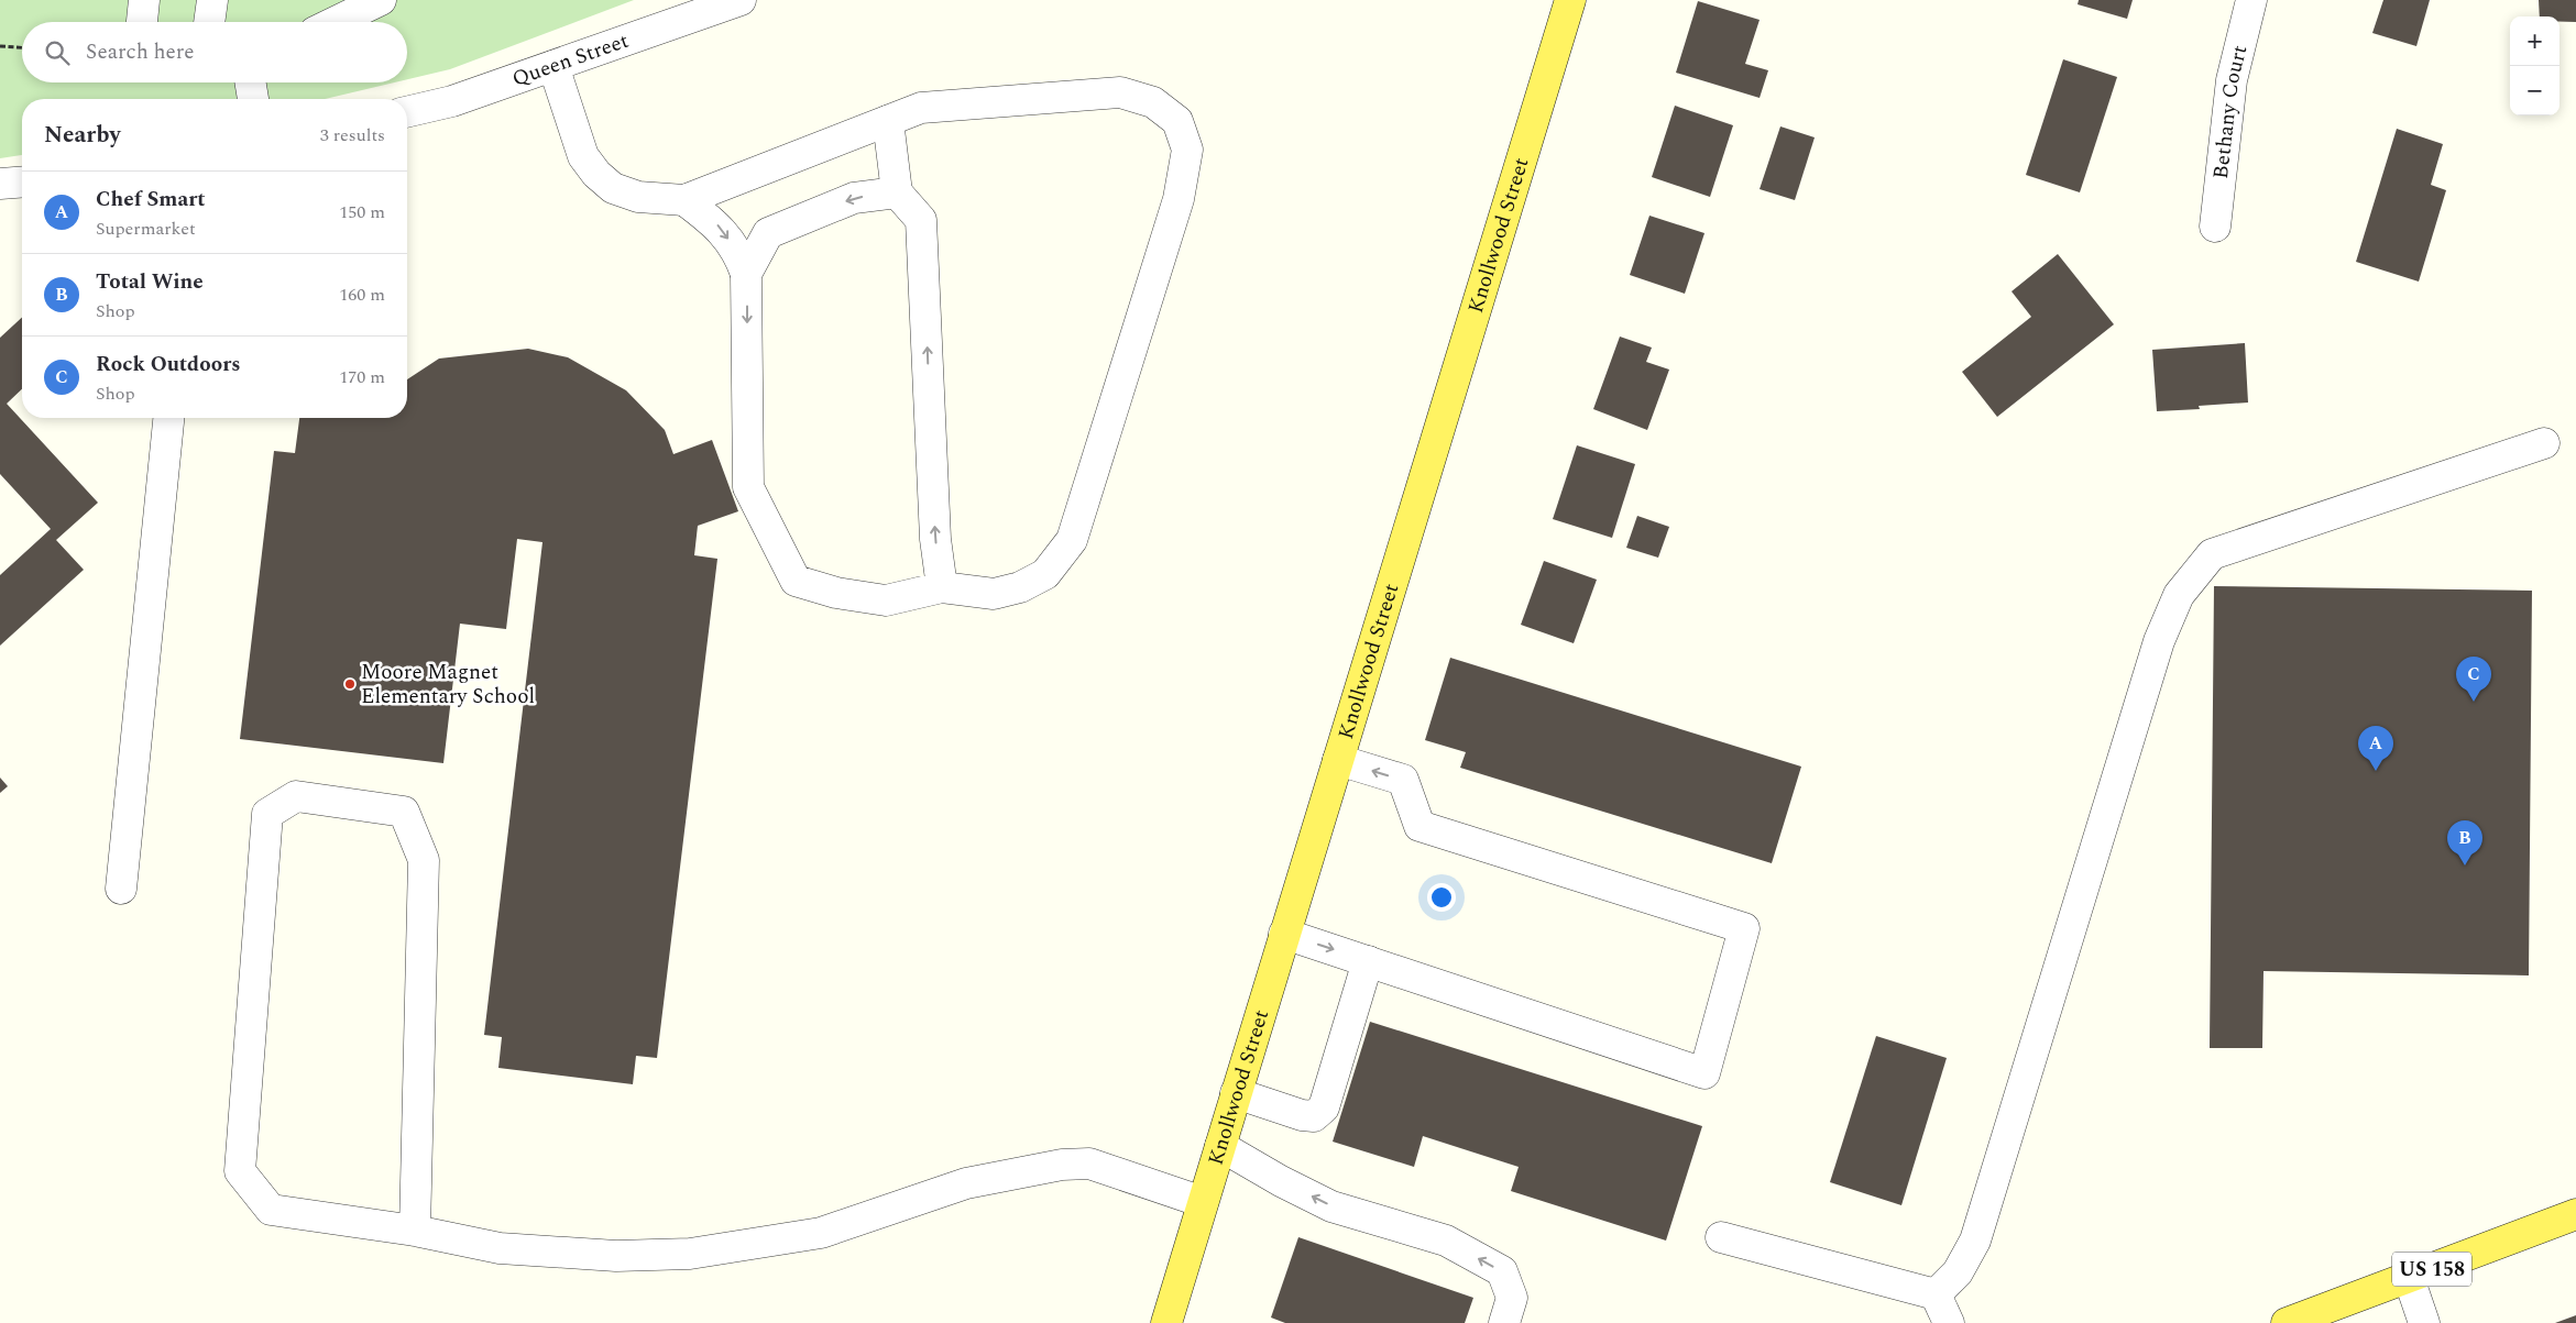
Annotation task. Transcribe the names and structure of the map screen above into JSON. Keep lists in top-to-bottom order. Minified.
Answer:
{"streets":{"main road":["Knollwood Street","US 158"],"street":["Queen Street","Bethany Court"]},"places":["Moore Magnet Elementary School"],"page":{"map_buttons":["+","−"],"search":"Search here","heading":["Nearby","3 results"],"list":[{"mark":"A","name":"Chef Smart","note":"Supermarket","value":"150 m"},{"mark":"B","name":"Total Wine","note":"Shop","value":"160 m"},{"mark":"C","name":"Rock Outdoors","note":"Shop","value":"170 m"}],"pins":["C","A","B"]}}
